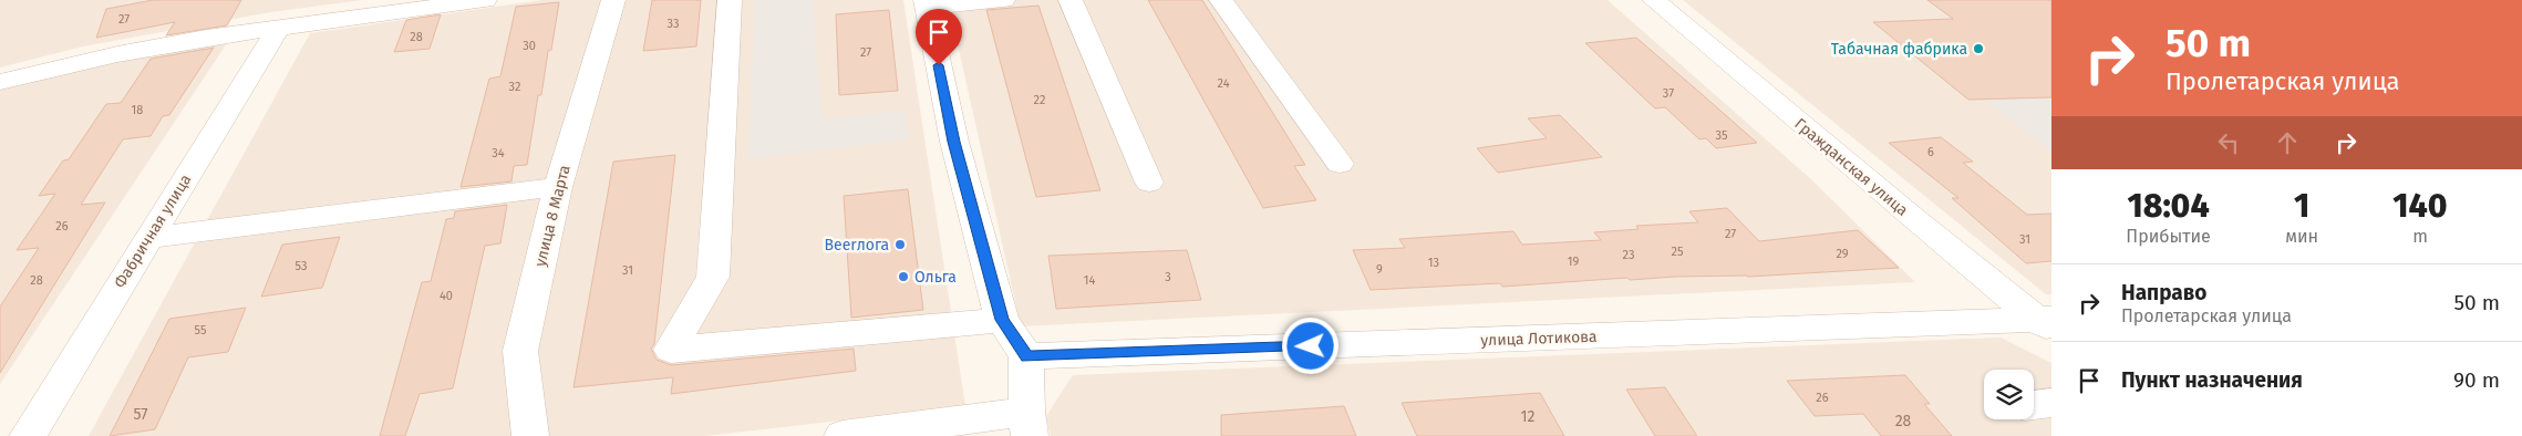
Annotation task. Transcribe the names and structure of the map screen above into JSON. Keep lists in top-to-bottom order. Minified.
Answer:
{"streets":{"street":["Гражданская улица","улица 8 Марта","Фабричная улица","улица Лотикова"]},"crossings":[["Гражданская улица","улица Лотикова"]],"places":["Табачная фабрика","Beerлога","Ольга"],"house_numbers":["27","33","28","30","27","24","32","37","22","18","35","6","34","26","27","31","25","29","23","19","13","53","9","31","3","28","14","40","55","26","57","12","28"],"page":{"turn":["50 m","Пролетарская улица"],"eta":["18:04","Прибытие","1","мин","140","m"],"list":[{"name":"Направо","note":"Пролетарская улица","value":"50 m"},{"name":"Пункт назначения","value":"90 m"}]}}
